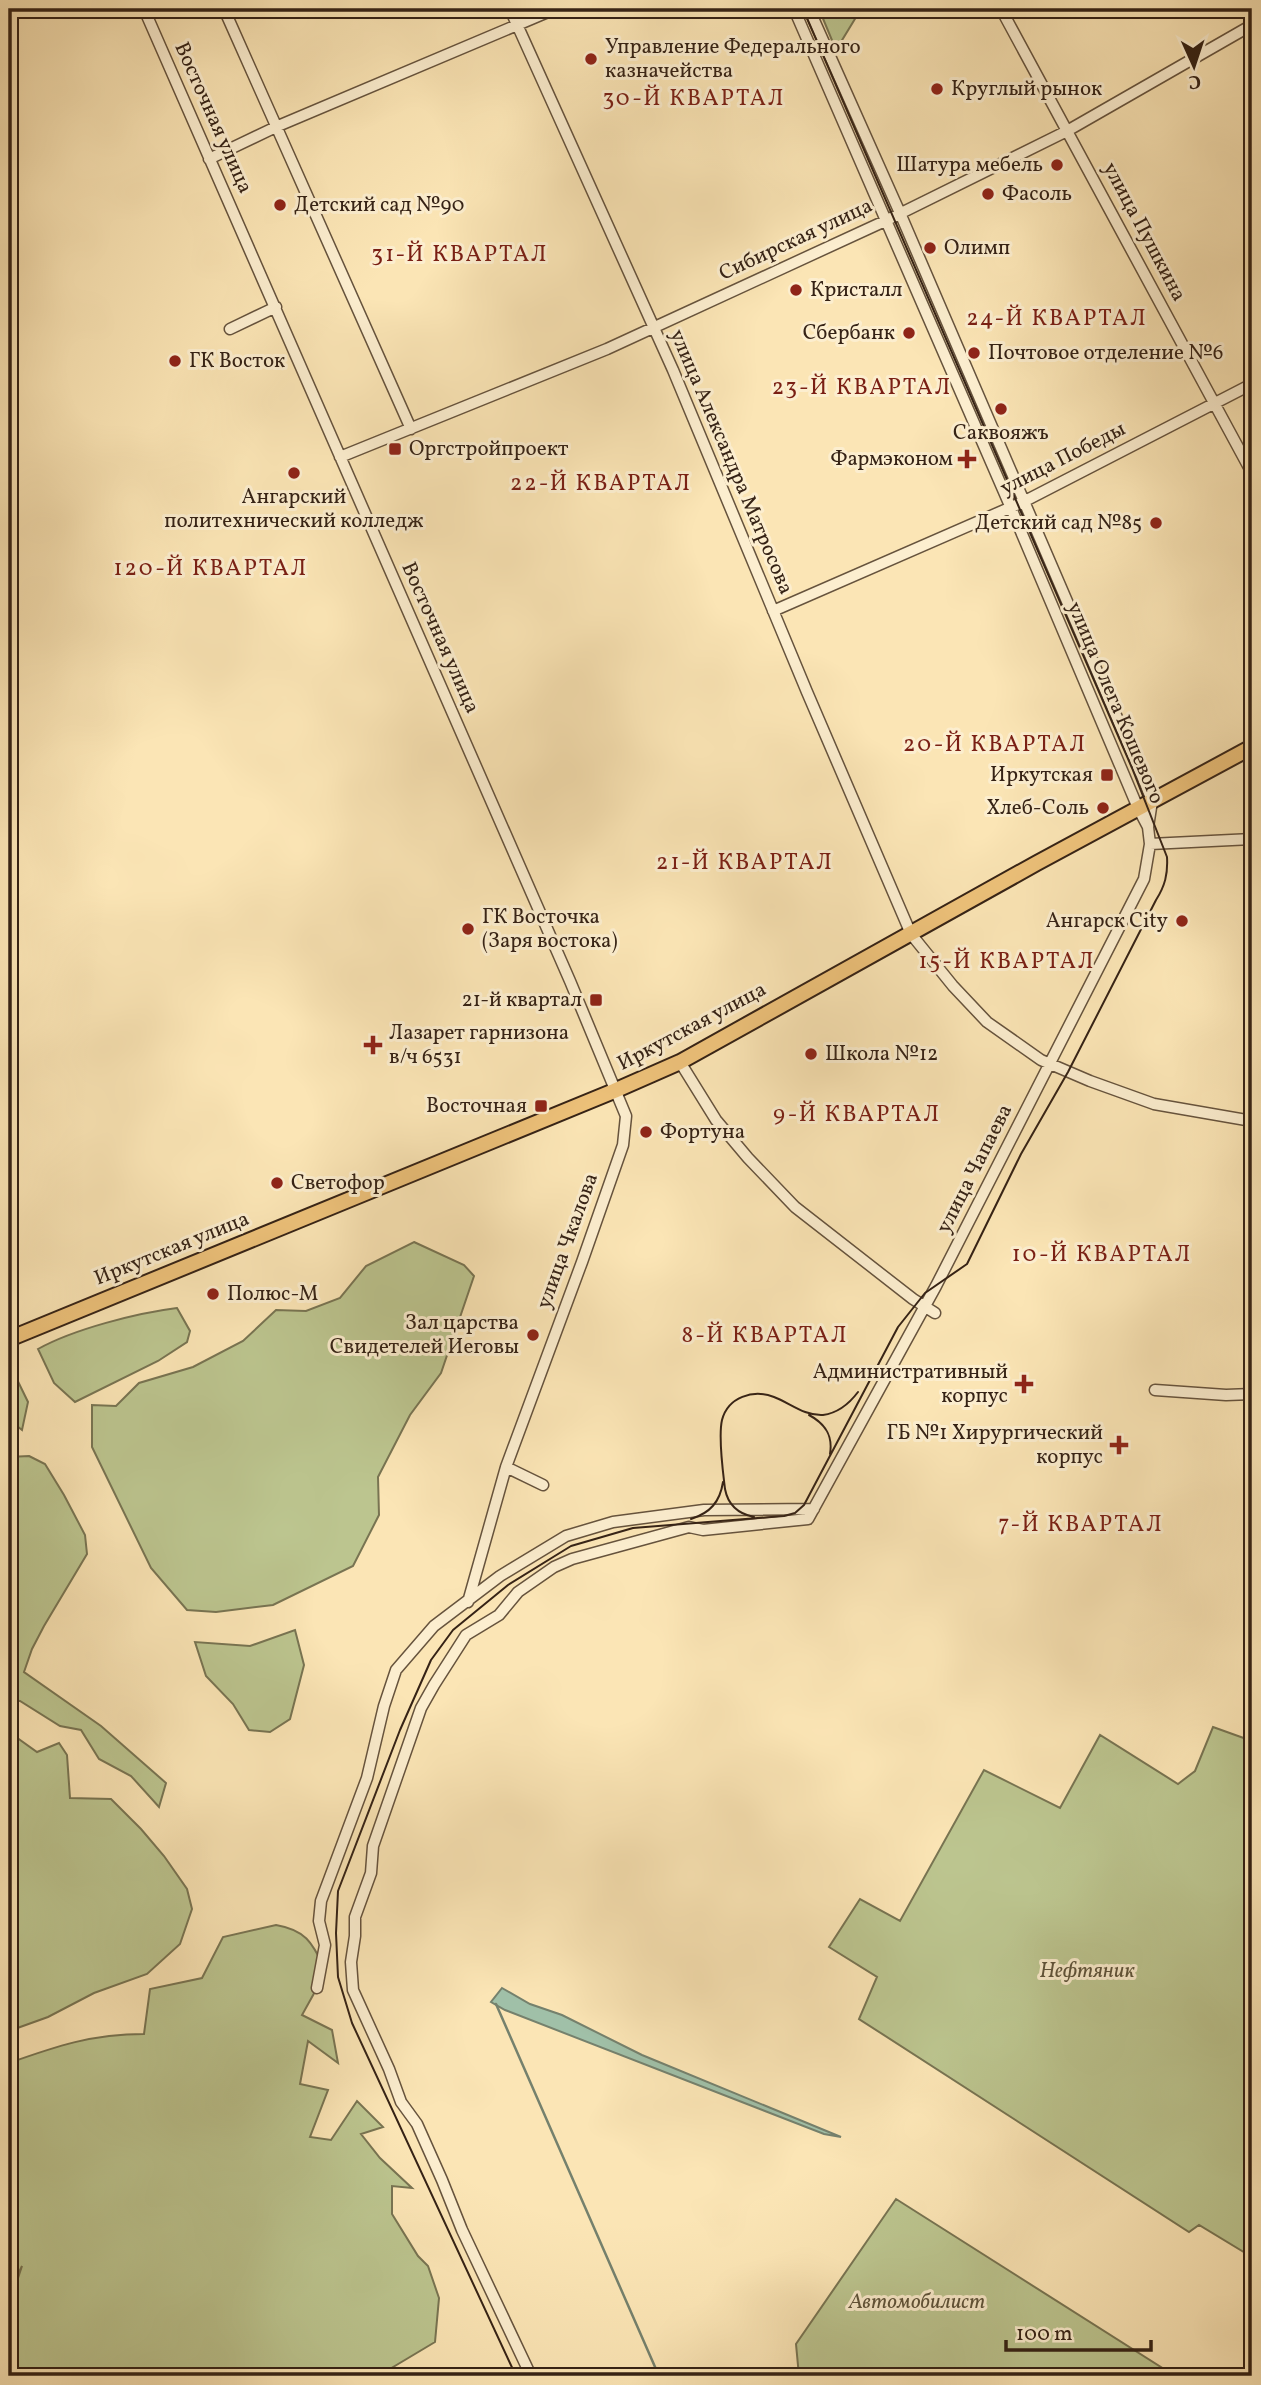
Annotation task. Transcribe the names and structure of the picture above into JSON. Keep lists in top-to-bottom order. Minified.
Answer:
{"streets":{"main road":["Иркутская улица"],"street":["Восточная улица","улица Пушкина","Сибирская улица","улица Победы","улица Александра Матросова","улица Олега Кошевого","улица Чапаева","улица Чкалова"]},"crossings":[["Восточная улица","Сибирская улица"],["Восточная улица","Иркутская улица"],["Восточная улица","улица Чкалова"],["улица Пушкина","Сибирская улица"],["улица Пушкина","улица Победы"],["Сибирская улица","улица Александра Матросова"],["Сибирская улица","улица Олега Кошевого"],["улица Победы","улица Александра Матросова"],["улица Победы","улица Олега Кошевого"],["улица Александра Матросова","Иркутская улица"],["улица Александра Матросова","улица Чапаева"],["улица Олега Кошевого","Иркутская улица"],["улица Олега Кошевого","улица Чапаева"],["Иркутская улица","улица Чкалова"]],"districts":["30-Й КВАРТАЛ","31-Й КВАРТАЛ","24-Й КВАРТАЛ","23-Й КВАРТАЛ","22-Й КВАРТАЛ","120-Й КВАРТАЛ","20-Й КВАРТАЛ","21-Й КВАРТАЛ","15-Й КВАРТАЛ","9-Й КВАРТАЛ","10-Й КВАРТАЛ","8-Й КВАРТАЛ","7-Й КВАРТАЛ"],"parks":["Нефтяник","Автомобилист"],"places":{"other":["Управление Федерального казначейства","Круглый рынок","Шатура мебель","Фасоль","Детский сад №90","Олимп","Кристалл","Сбербанк","Почтовое отделение №6","ГК Восток","Саквояжъ","Ангарский политехнический колледж","Детский сад №85","Хлеб-Соль","Ангарск City","ГК Восточка (Заря востока)","Школа №12","Фортуна","Светофор","Полюс-М","Зал царства Свидетелей Иеговы"],"transit":["Оргстройпроект","Иркутская","21-й квартал","Восточная"],"health":["Фармэконом","Лазарет гарнизона в/ч 6531","Административный корпус","ГБ №1 Хирургический корпус"]},"scale_bar":"100 m","north":"bottom"}
